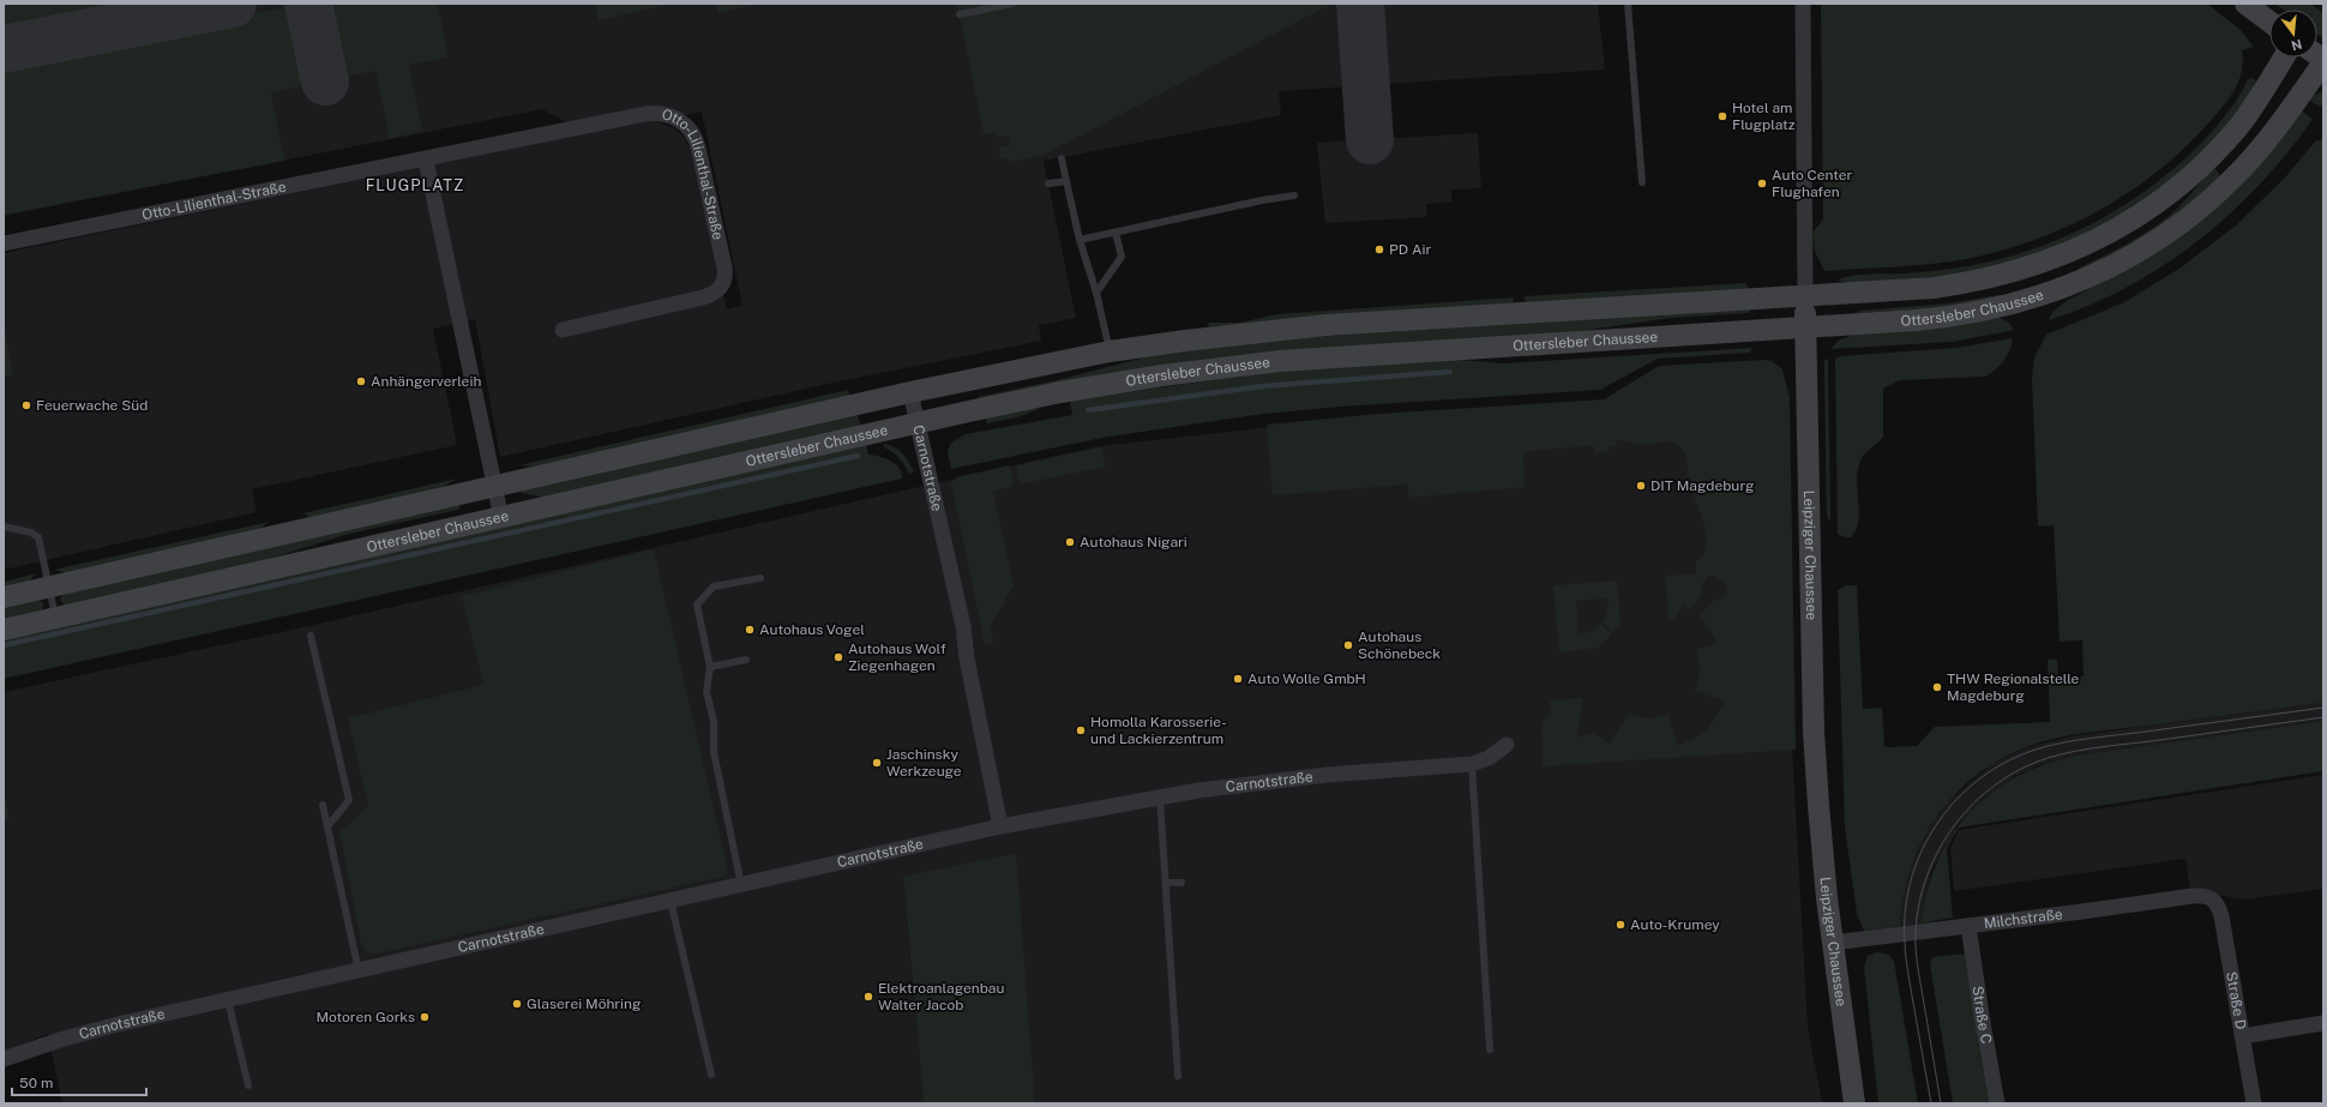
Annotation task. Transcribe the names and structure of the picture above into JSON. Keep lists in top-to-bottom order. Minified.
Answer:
{"streets":{"main road":["Ottersleber Chaussee","Leipziger Chaussee"],"street":["Otto-Lilienthal-Straße","Carnotstraße","Milchstraße","Straße D","Straße C"]},"crossings":[["Ottersleber Chaussee","Carnotstraße"],["Ottersleber Chaussee","Leipziger Chaussee"],["Leipziger Chaussee","Milchstraße"],["Milchstraße","Straße D"],["Milchstraße","Straße C"]],"districts":["FLUGPLATZ"],"places":["Hotel am Flugplatz","Auto Center Flughafen","PD Air","Anhängerverleih","Feuerwache Süd","DIT Magdeburg","Autohaus Nigari","Autohaus Vogel","Autohaus Schönebeck","Autohaus Wolf Ziegenhagen","Auto Wolle GmbH","THW Regionalstelle Magdeburg","Homolla Karosserie- und Lackierzentrum","Jaschinsky Werkzeuge","Auto-Krumey","Elektroanlagenbau Walter Jacob","Glaserei Möhring","Motoren Gorks"],"scale_bar":"50 m","north":"bottom"}
